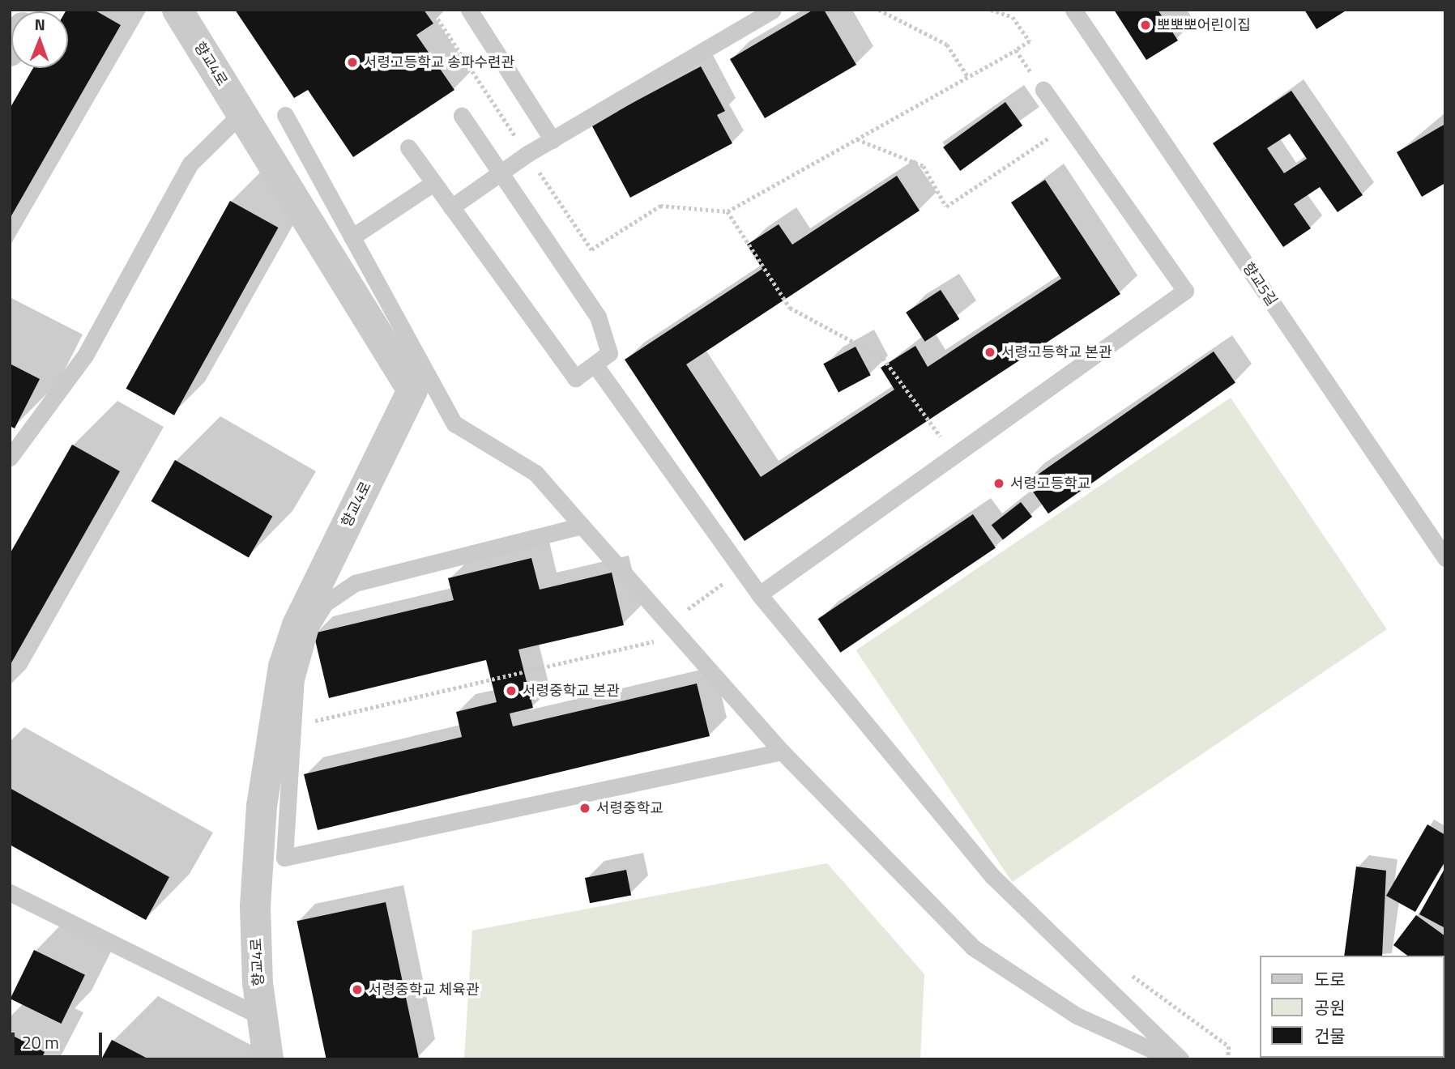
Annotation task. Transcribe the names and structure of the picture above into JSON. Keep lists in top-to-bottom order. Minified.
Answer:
{"streets":{"street":["향교4로"],"lane":["향교5길"]},"places":["뽀뽀뽀어린이집","서령고등학교 송파수련관","서령고등학교 본관","서령고등학교","서령중학교 본관","서령중학교","서령중학교 체육관"],"legend":["도로","공원","건물"],"scale_bar":"20 m","north":"top"}
